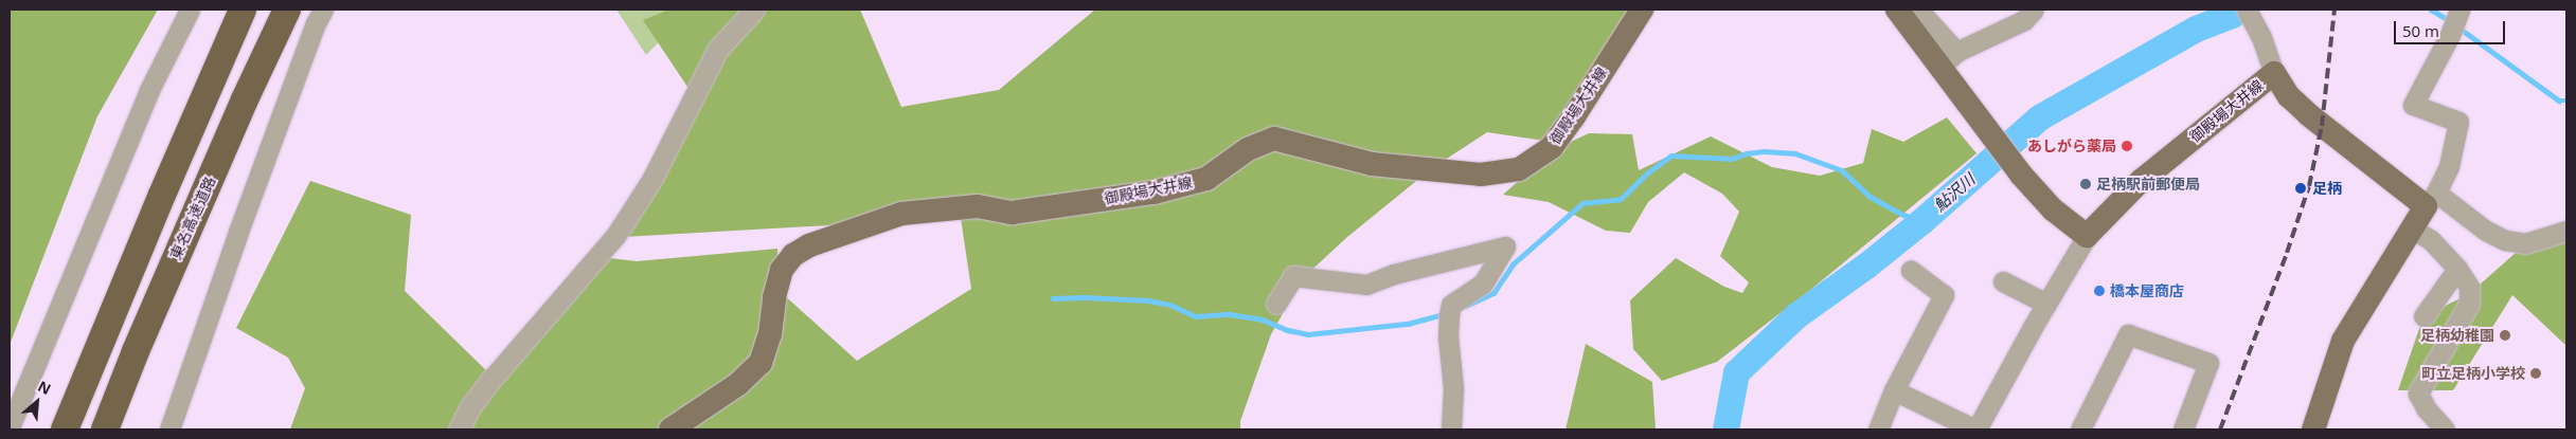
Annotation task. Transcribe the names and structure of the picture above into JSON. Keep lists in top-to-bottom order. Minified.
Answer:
{"streets":{"highway":["東名高速道路"],"main road":["御殿場大井線"]},"water":["鮎沢川"],"places":["あしがら薬局","足柄駅前郵便局","足柄","橋本屋商店","足柄幼稚園","町立足柄小学校"],"scale_bar":"50 m","north":"top right"}
